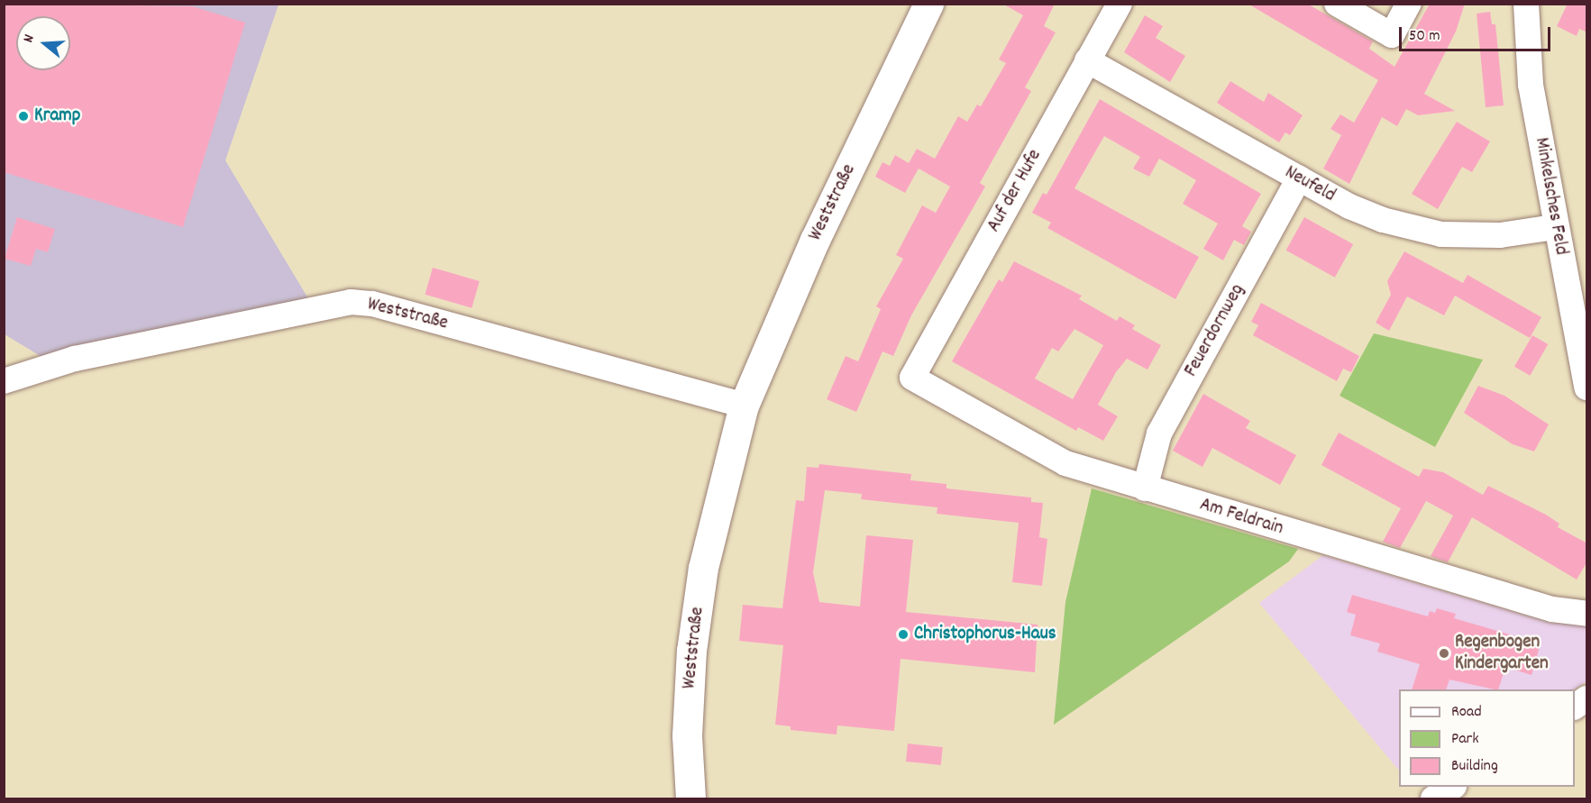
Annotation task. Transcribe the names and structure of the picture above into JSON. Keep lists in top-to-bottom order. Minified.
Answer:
{"streets":{"main road":["Weststraße"],"street":["Neufeld","Auf der Hufe","Minkelsches Feld","Feuerdornweg","Am Feldrain"]},"crossings":[["Neufeld","Auf der Hufe"],["Neufeld","Minkelsches Feld"],["Neufeld","Feuerdornweg"],["Auf der Hufe","Am Feldrain"],["Feuerdornweg","Am Feldrain"]],"places":["Kramp","Christophorus-Haus","Regenbogen Kindergarten"],"legend":["Road","Park","Building"],"scale_bar":"50 m","north":"left"}
